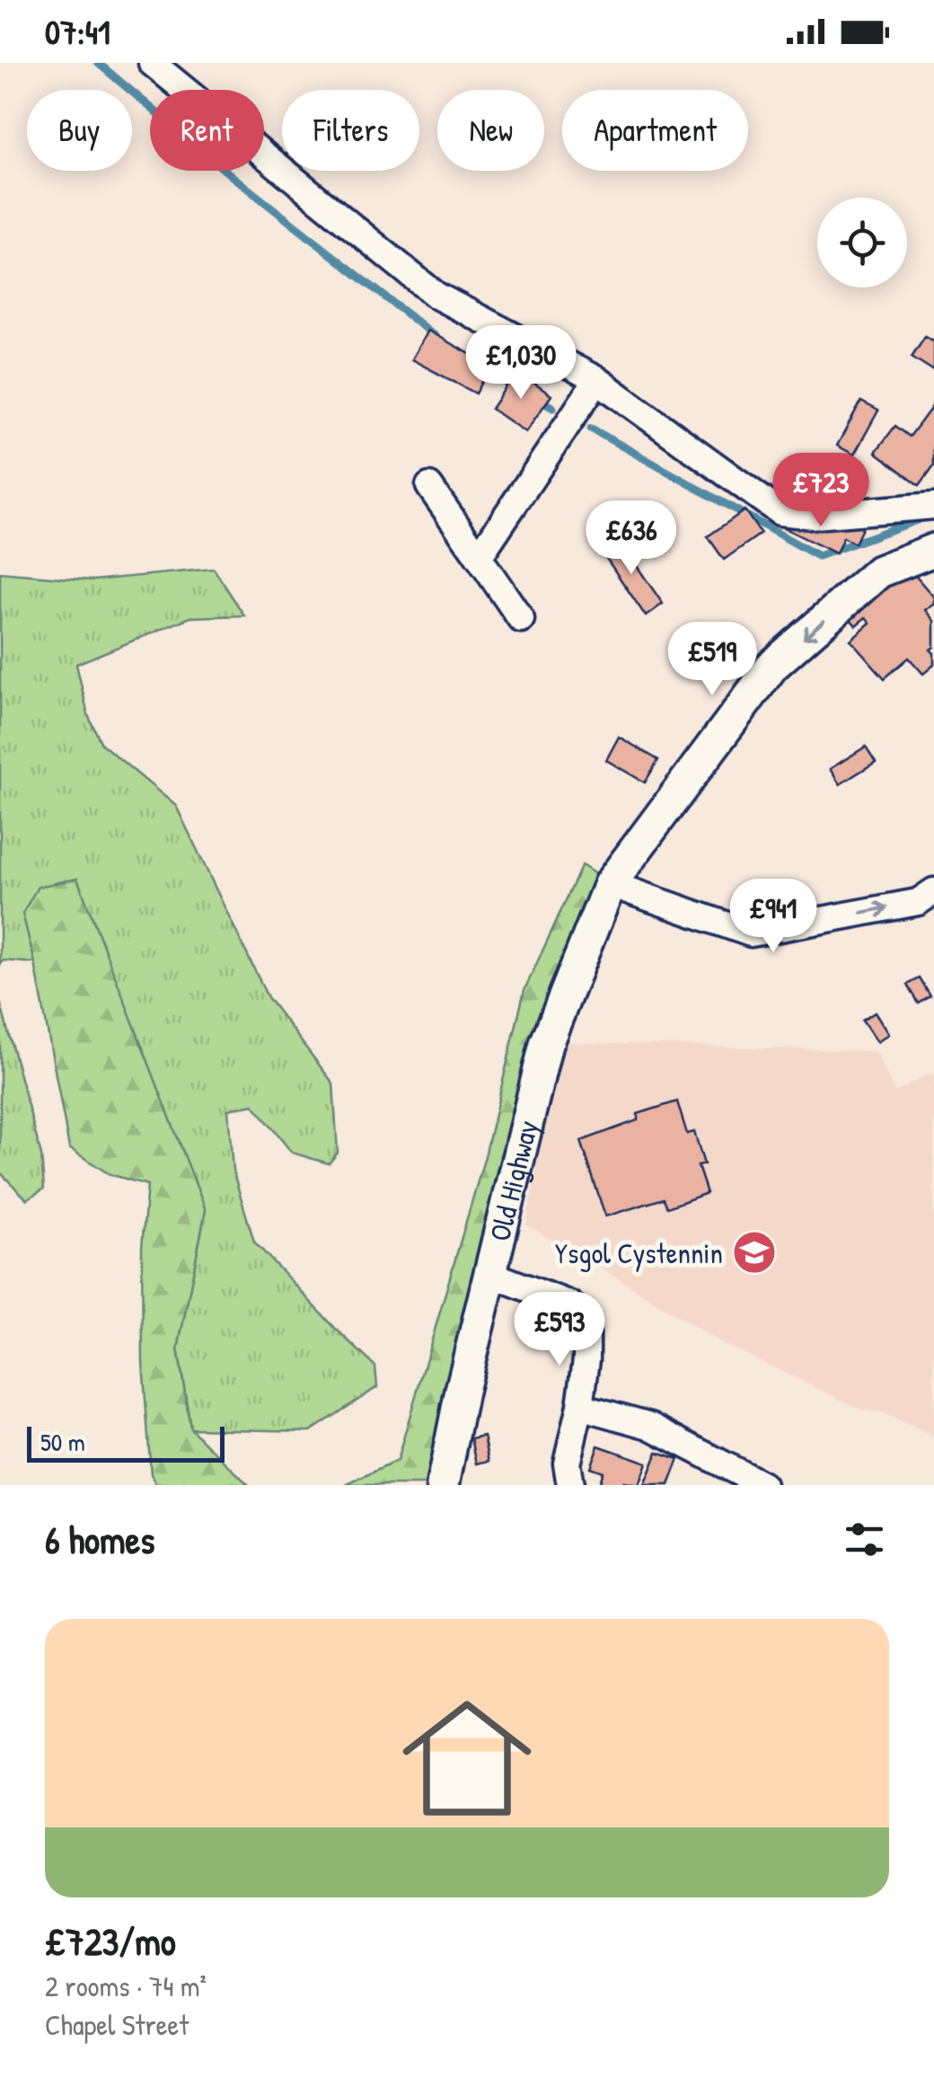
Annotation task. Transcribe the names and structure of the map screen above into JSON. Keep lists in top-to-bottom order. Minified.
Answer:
{"streets":{"street":["Old Highway"]},"one_way":["Old Highway"],"places":{"school or university":["Ysgol Cystennin"]},"scale_bar":"50 m","page":{"status":"07:41","chip":["Buy","Rent","Filters","New","Apartment"],"price":["£1,030","£723","£636","£519","£941","£593"],"scale":"50 m","heading":"6 homes","list":[{"name":"£723/mo","note":"2 rooms · 74 m² · Chapel Street"}]}}
